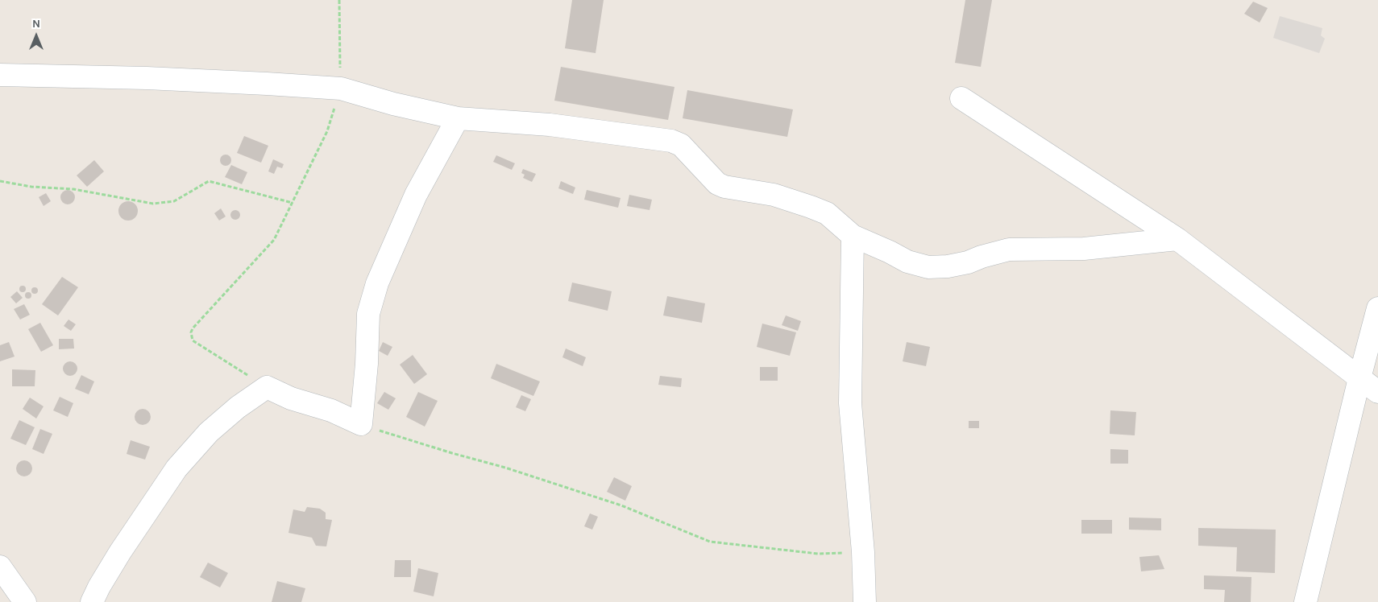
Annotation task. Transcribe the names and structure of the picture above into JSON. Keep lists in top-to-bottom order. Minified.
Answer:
{"north":"top"}
